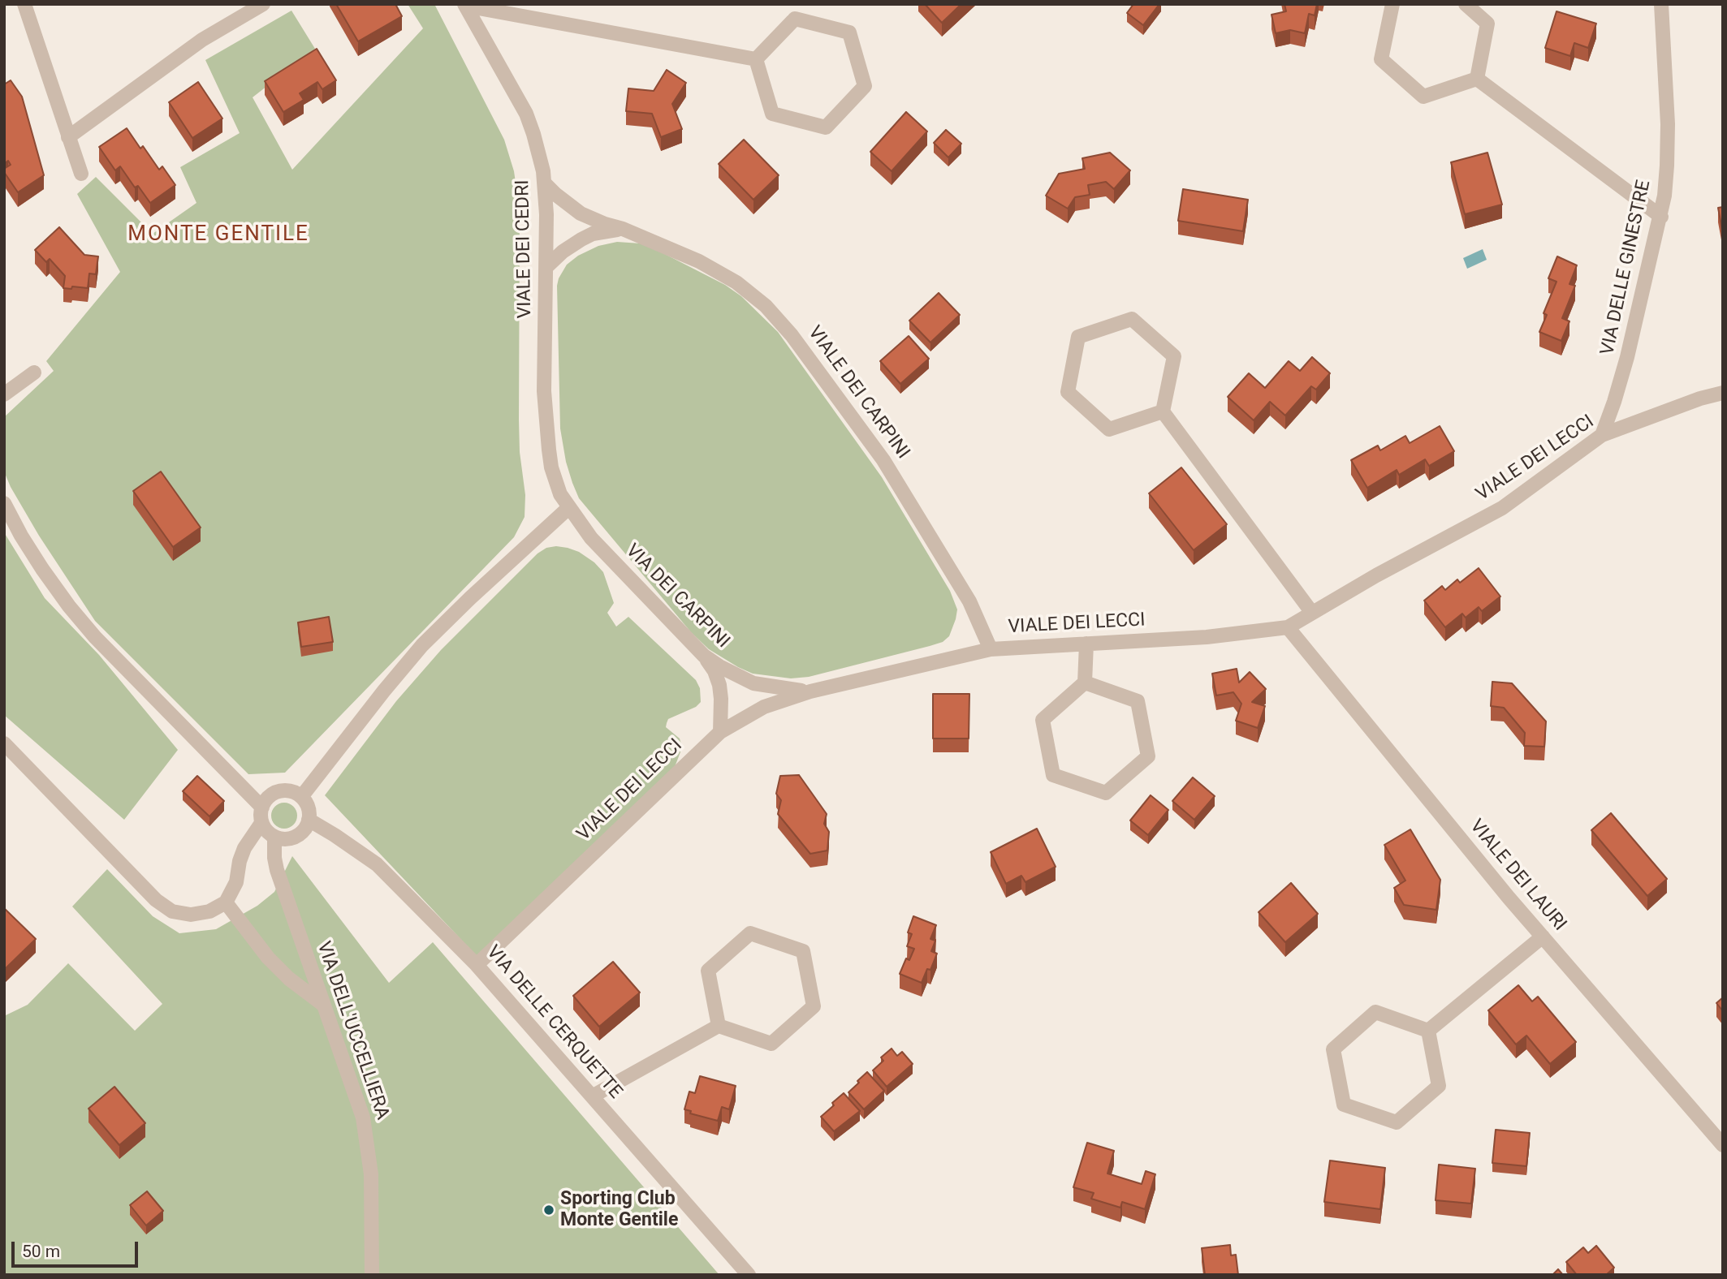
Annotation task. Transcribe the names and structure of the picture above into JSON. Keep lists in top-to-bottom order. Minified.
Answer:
{"streets":{"street":["VIALE DEI CEDRI","VIA DELLE GINESTRE","VIALE DEI CARPINI","VIALE DEI LECCI","VIA DEI CARPINI","VIALE DEI LAURI","VIA DELLE CERQUETTE","VIA DELL'UCCELLIERA"]},"crossings":[["VIALE DEI CEDRI","VIALE DEI CARPINI"],["VIALE DEI CEDRI","VIA DEI CARPINI"],["VIA DELLE GINESTRE","VIALE DEI LECCI"],["VIALE DEI CARPINI","VIALE DEI LECCI"],["VIALE DEI LECCI","VIA DEI CARPINI"],["VIALE DEI LECCI","VIALE DEI LAURI"],["VIALE DEI LECCI","VIA DELLE CERQUETTE"],["VIA DELLE CERQUETTE","VIA DELL'UCCELLIERA"]],"districts":["MONTE GENTILE"],"places":["Sporting Club Monte Gentile"],"scale_bar":"50 m"}
